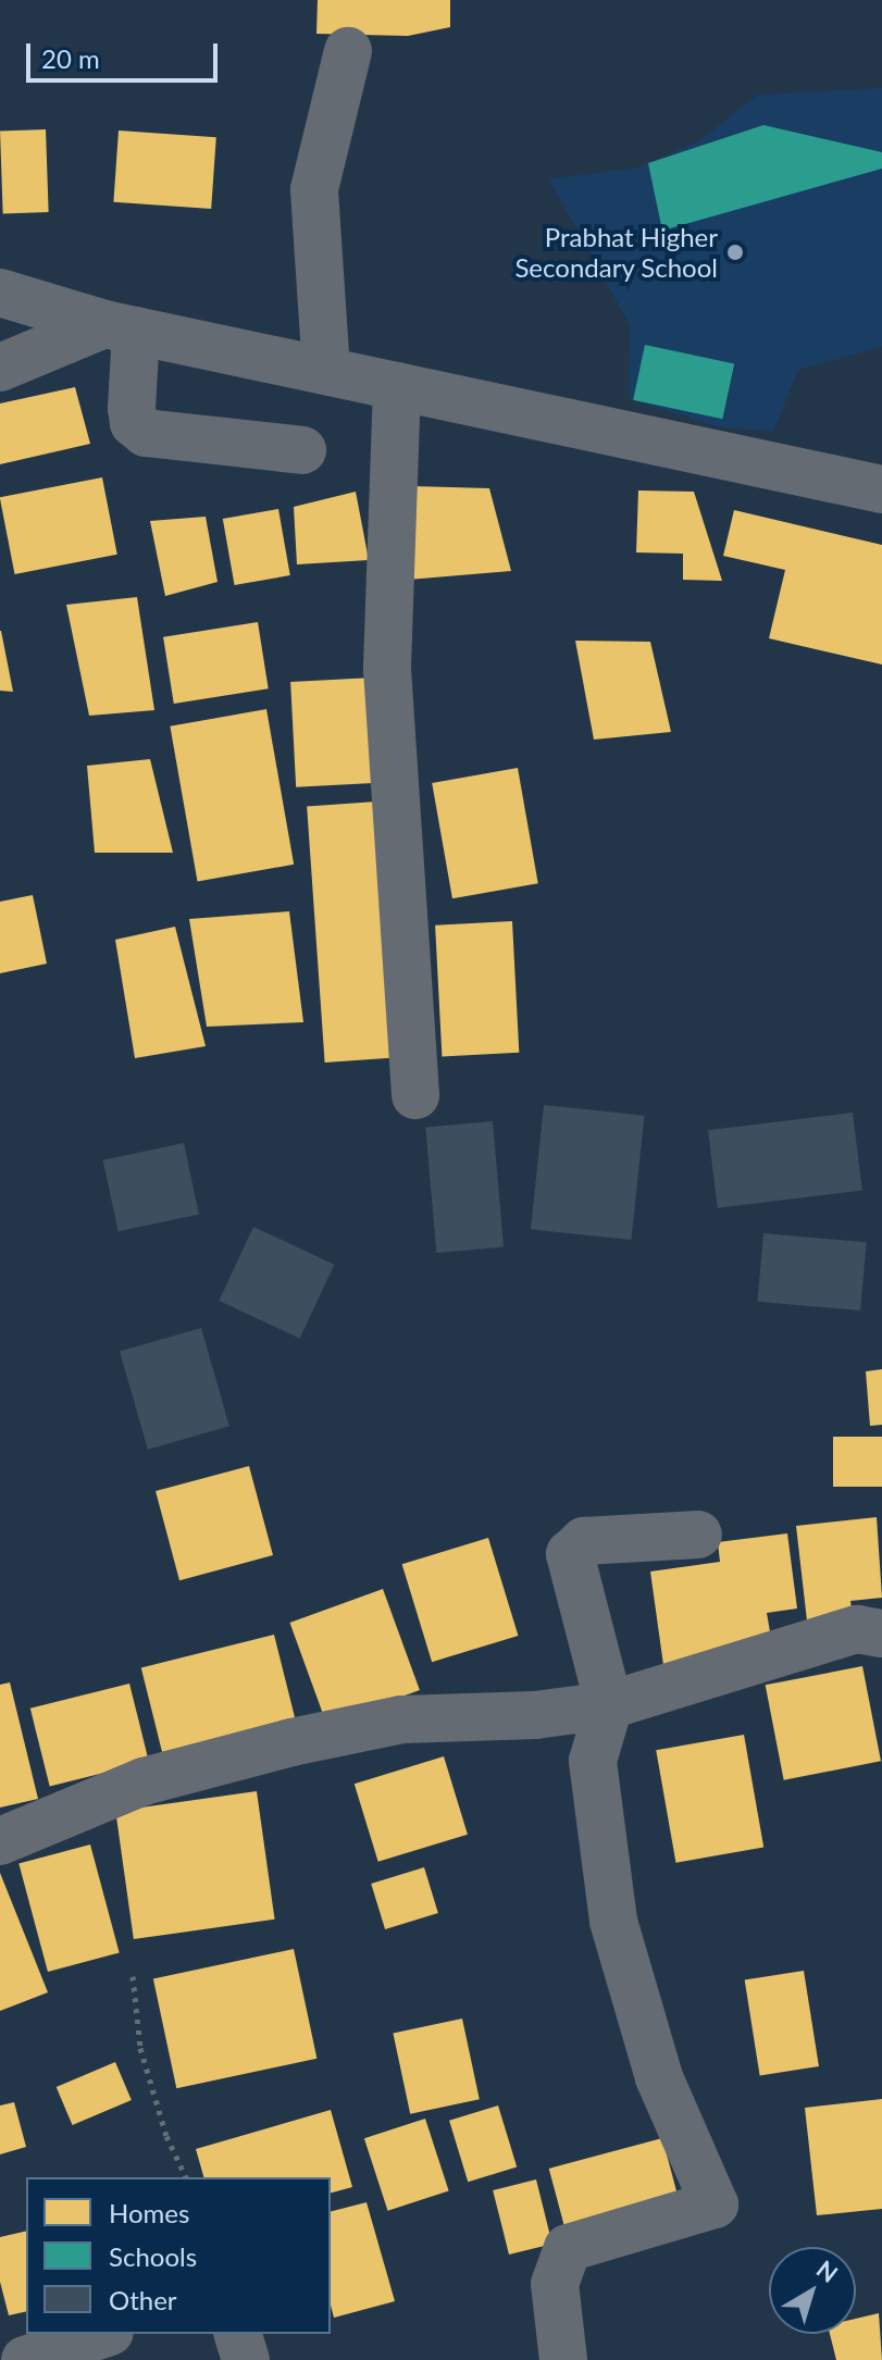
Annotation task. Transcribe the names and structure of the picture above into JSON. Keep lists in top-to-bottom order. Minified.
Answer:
{"places":["Prabhat Higher Secondary School"],"legend":["Homes","Schools","Other"],"scale_bar":"20 m","north":"top right"}
